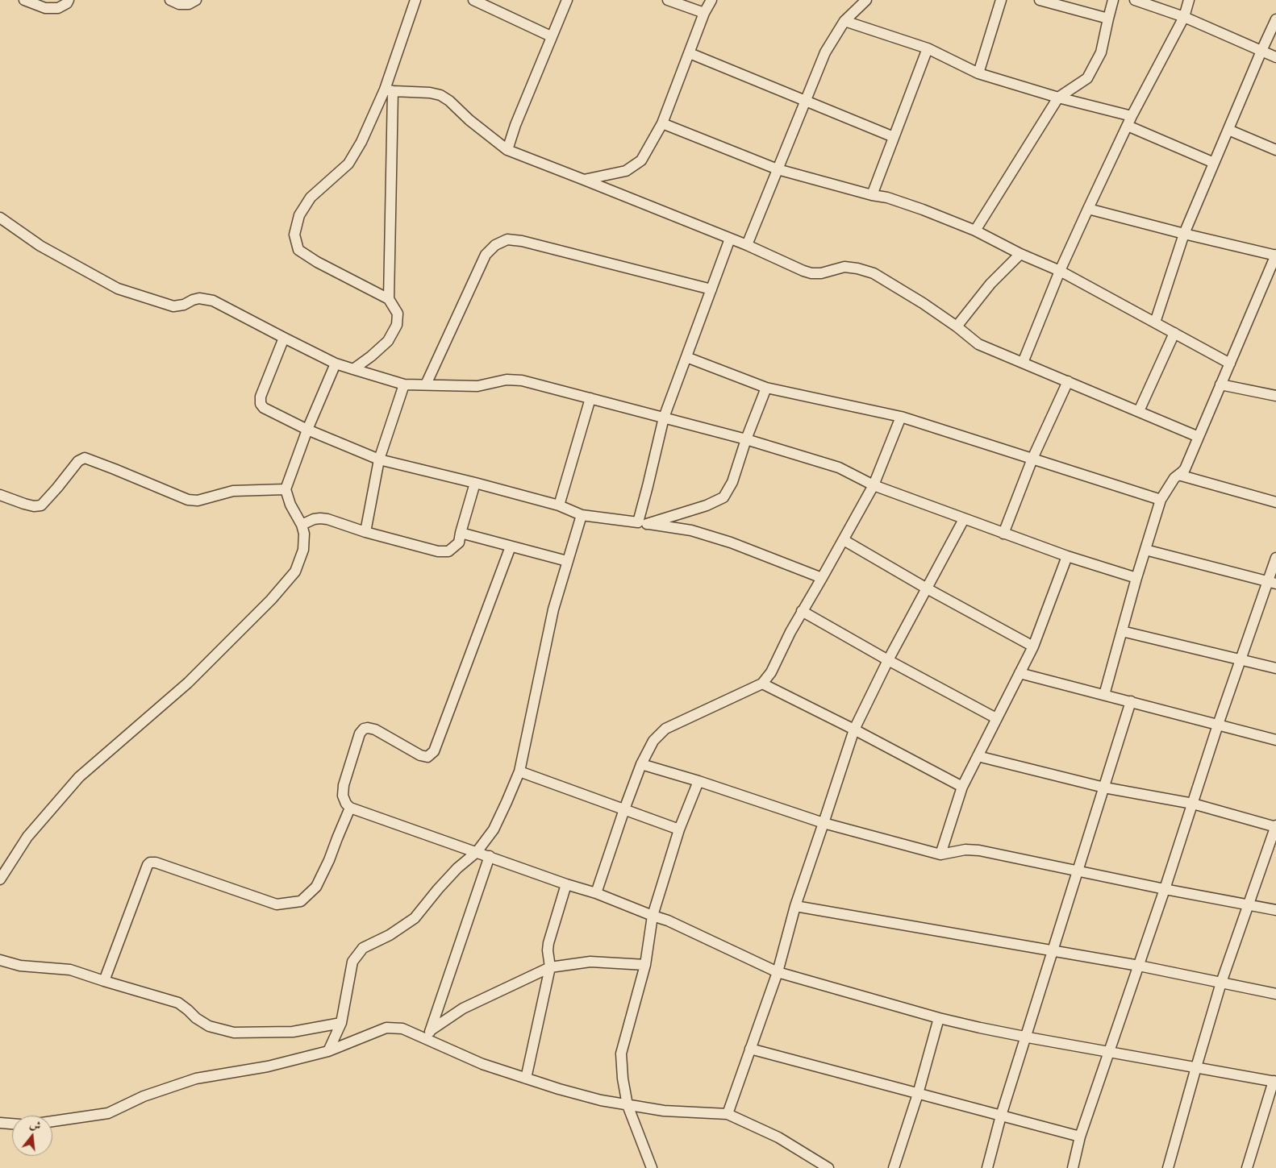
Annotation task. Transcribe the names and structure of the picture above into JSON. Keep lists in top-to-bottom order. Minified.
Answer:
{"north":"top"}
